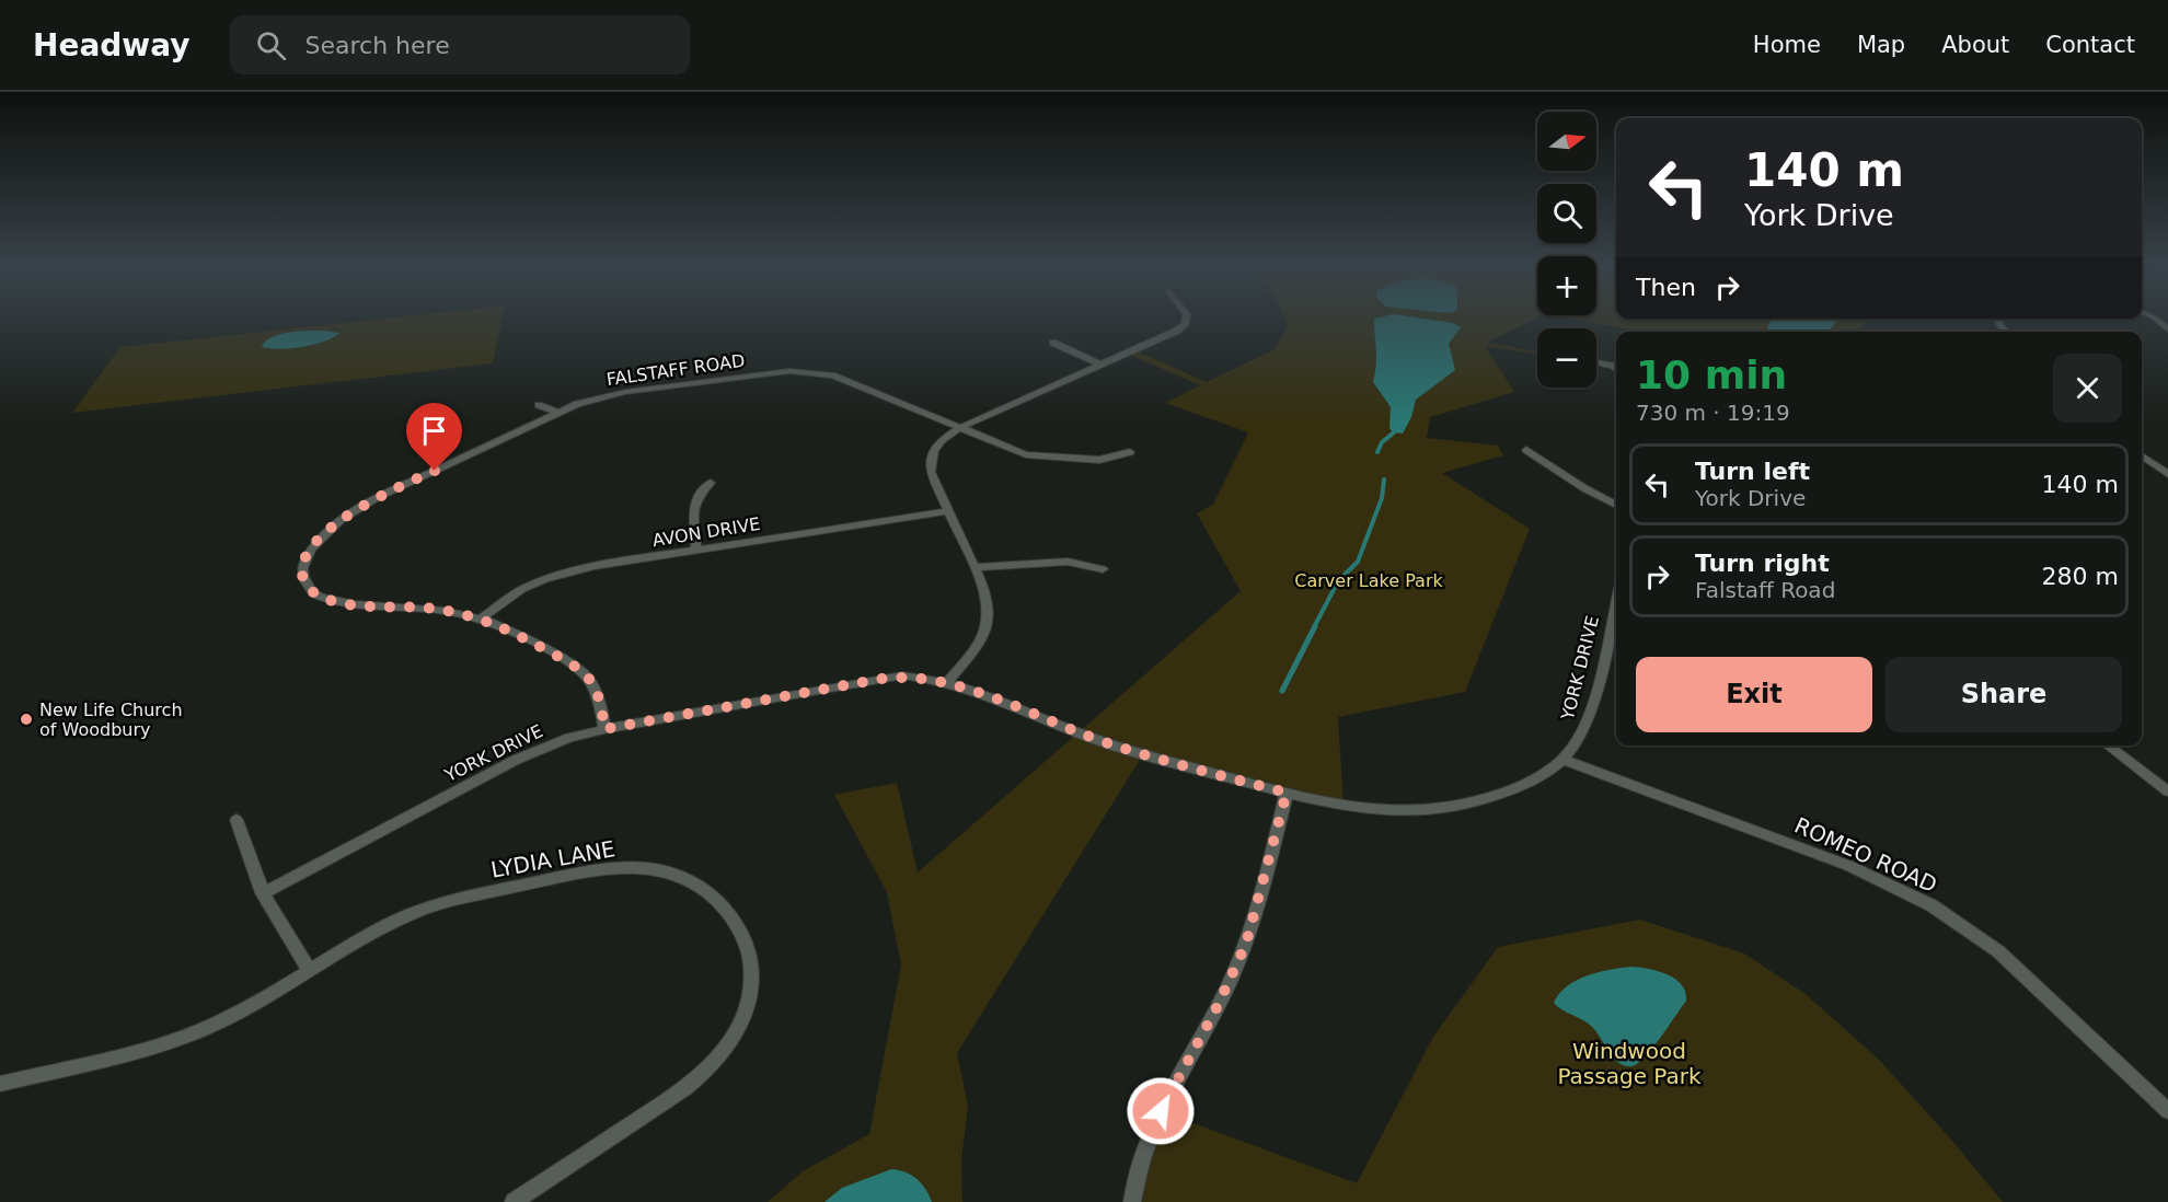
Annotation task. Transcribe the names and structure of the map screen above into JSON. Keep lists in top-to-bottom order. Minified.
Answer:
{"streets":{"street":["FALSTAFF ROAD","AVON DRIVE","YORK DRIVE","ROMEO ROAD","LYDIA LANE"]},"crossings":[["FALSTAFF ROAD","AVON DRIVE"],["FALSTAFF ROAD","YORK DRIVE"],["YORK DRIVE","ROMEO ROAD"]],"parks":["Carver Lake Park","Windwood Passage Park"],"places":["New Life Church of Woodbury"],"north":"right","page":{"header":"Headway","search":"Search here","nav":["Home","Map","About","Contact"],"map_buttons":["+","−"],"turn":["140 m","York Drive"],"then":"Then","heading":["10 min","730 m · 19:19"],"list":[{"name":"Turn left","note":"York Drive","value":"140 m"},{"name":"Turn right","note":"Falstaff Road","value":"280 m"}],"buttons":["Exit","Share"]}}
